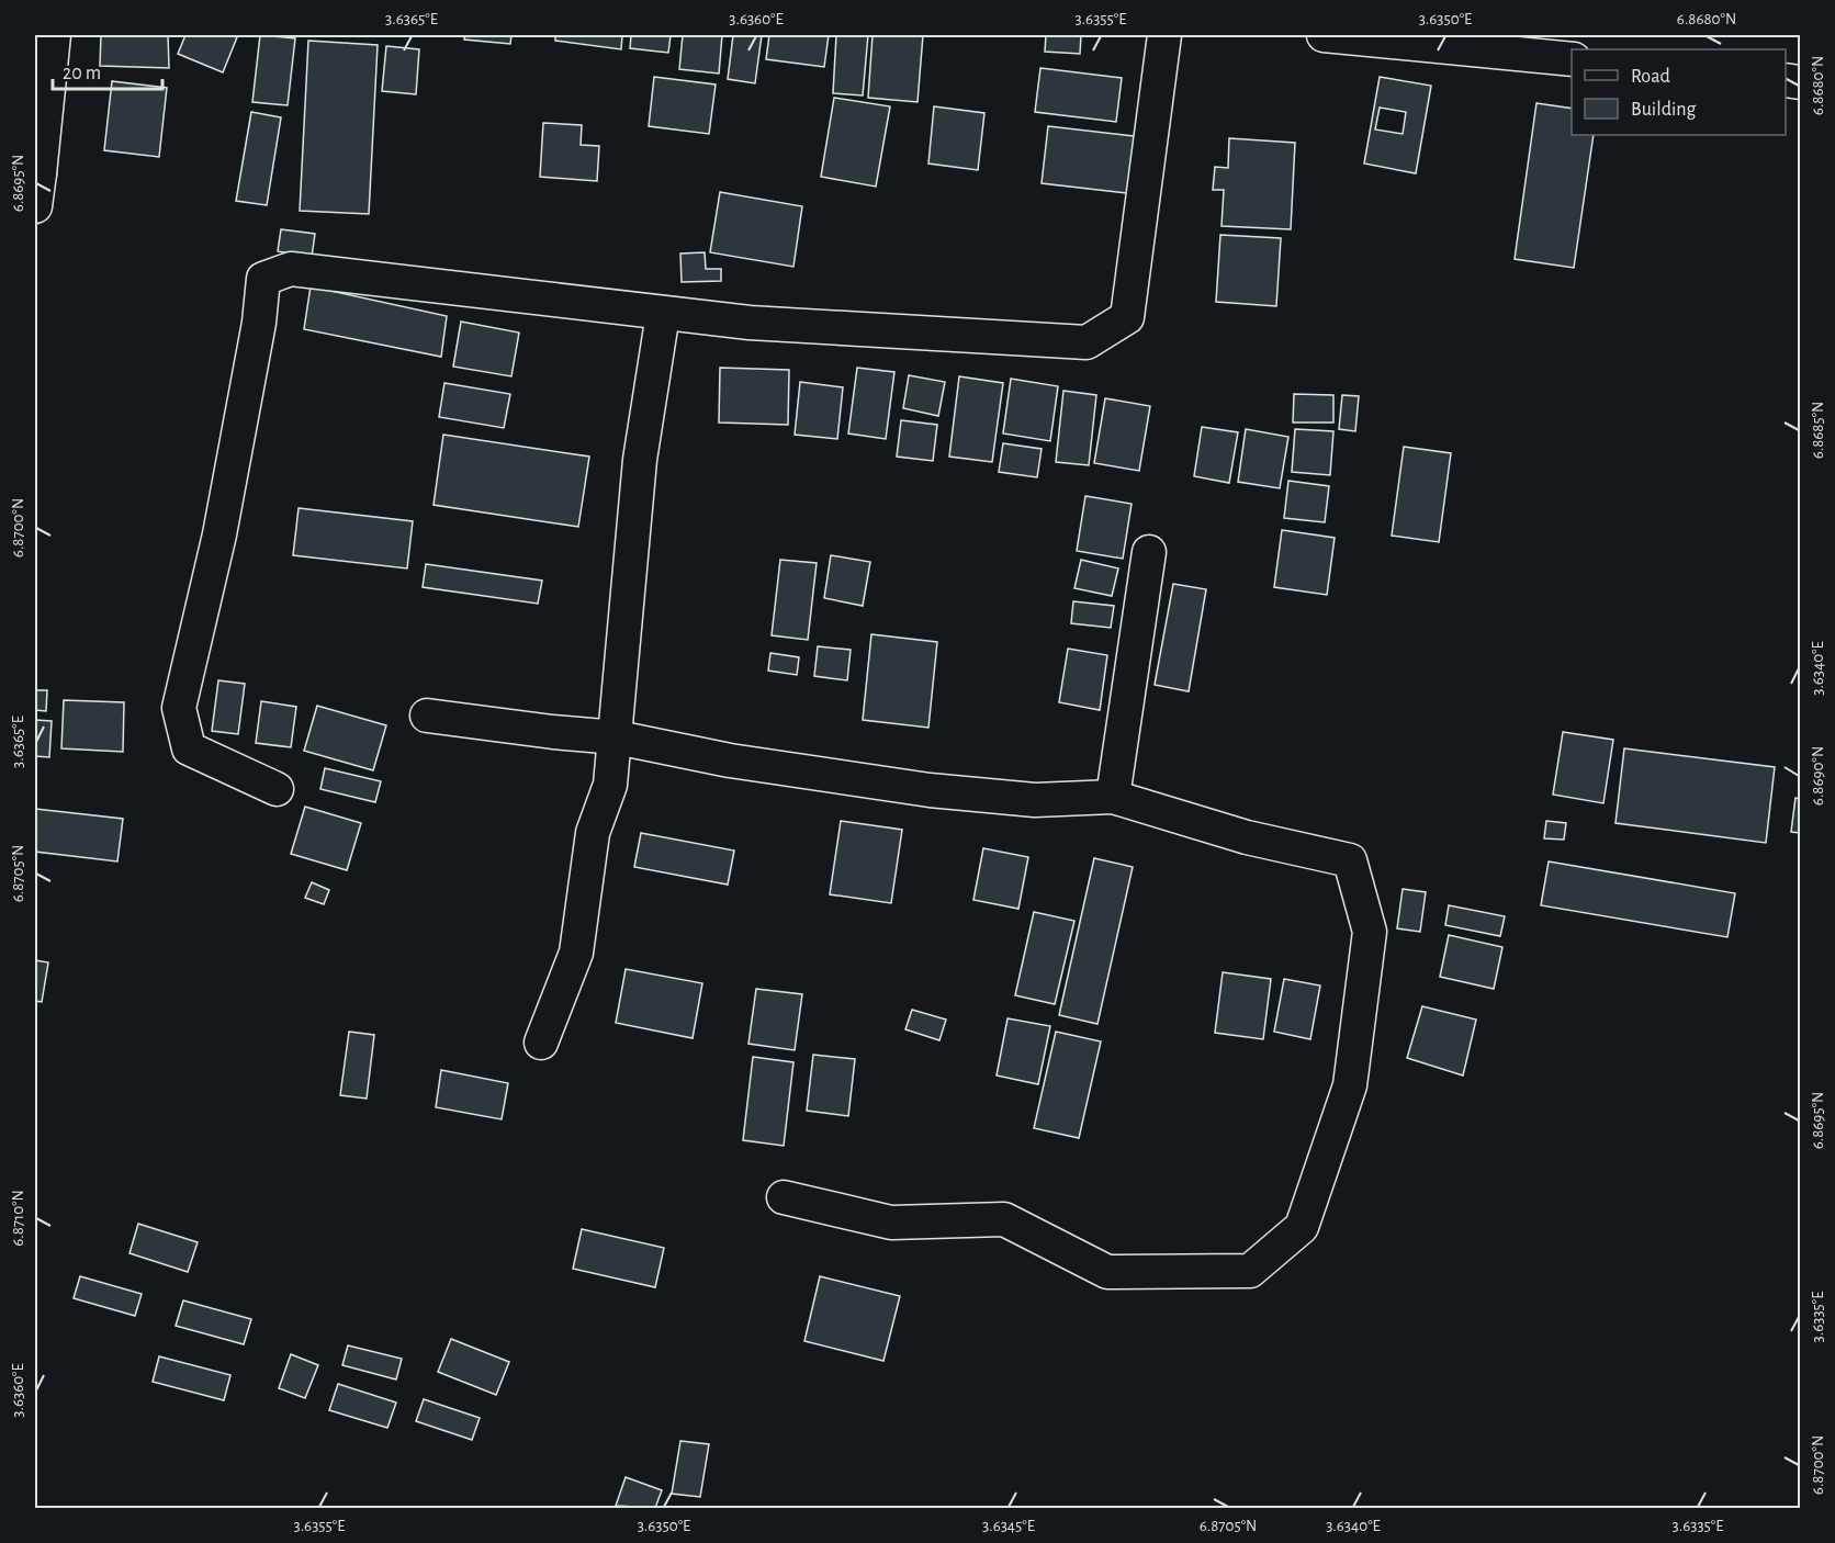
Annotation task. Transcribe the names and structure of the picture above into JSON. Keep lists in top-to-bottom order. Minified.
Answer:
{"legend":["Road","Building"],"scale_bar":"20 m","coordinates":["3.6365°E","3.6360°E","3.6355°E","3.6350°E","6.8680°N","6.8695°N","6.8685°N","6.8700°N","3.6340°E","6.8690°N","6.8705°N","6.8710°N","3.6335°E","3.6345°E"]}
